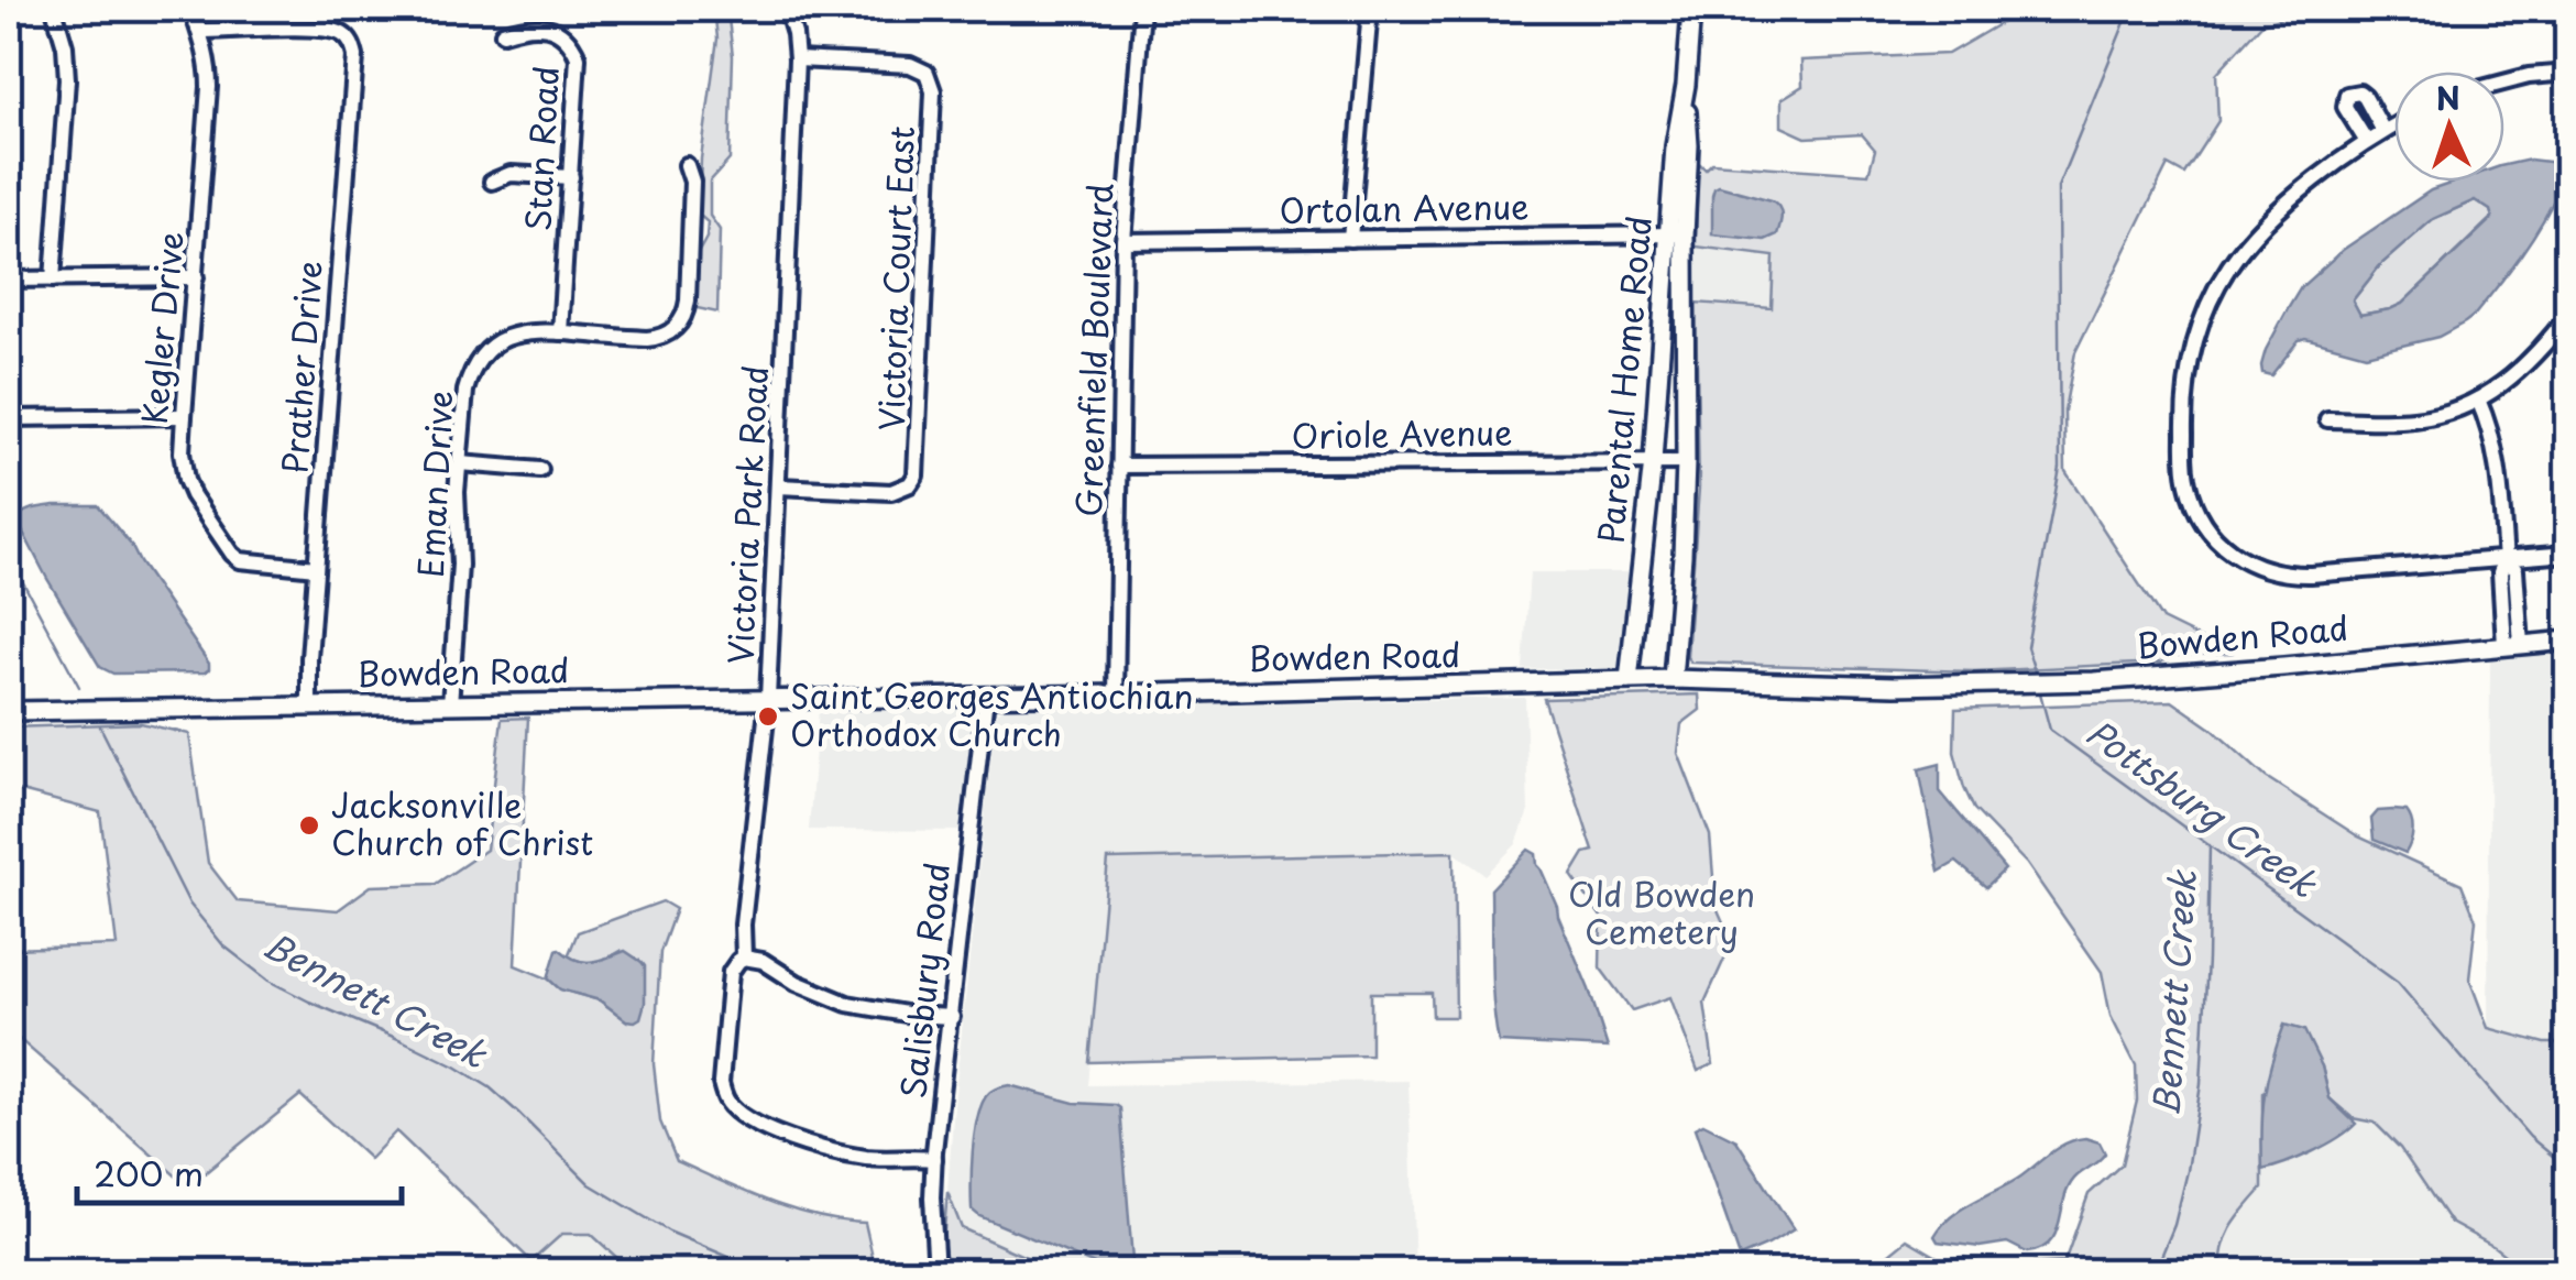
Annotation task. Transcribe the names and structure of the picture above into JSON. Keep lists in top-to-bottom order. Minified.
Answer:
{"streets":{"main road":["Parental Home Road","Bowden Road"],"street":["Stan Road","Ortolan Avenue","Victoria Court East","Kegler Drive","Greenfield Boulevard","Prather Drive","Oriole Avenue","Eman Drive","Victoria Park Road","Salisbury Road"]},"crossings":[["Stan Road","Eman Drive"],["Ortolan Avenue","Greenfield Boulevard"],["Ortolan Avenue","Parental Home Road"],["Victoria Court East","Victoria Park Road"],["Kegler Drive","Prather Drive"],["Greenfield Boulevard","Oriole Avenue"],["Greenfield Boulevard","Bowden Road"],["Prather Drive","Bowden Road"],["Parental Home Road","Oriole Avenue"],["Parental Home Road","Bowden Road"],["Eman Drive","Bowden Road"],["Victoria Park Road","Bowden Road"],["Victoria Park Road","Salisbury Road"],["Bowden Road","Salisbury Road"]],"water":["Pottsburg Creek","Bennett Creek"],"parks":["Old Bowden Cemetery"],"places":["Saint Georges Antiochian Orthodox Church","Jacksonville Church of Christ"],"scale_bar":"200 m","north":"top"}
